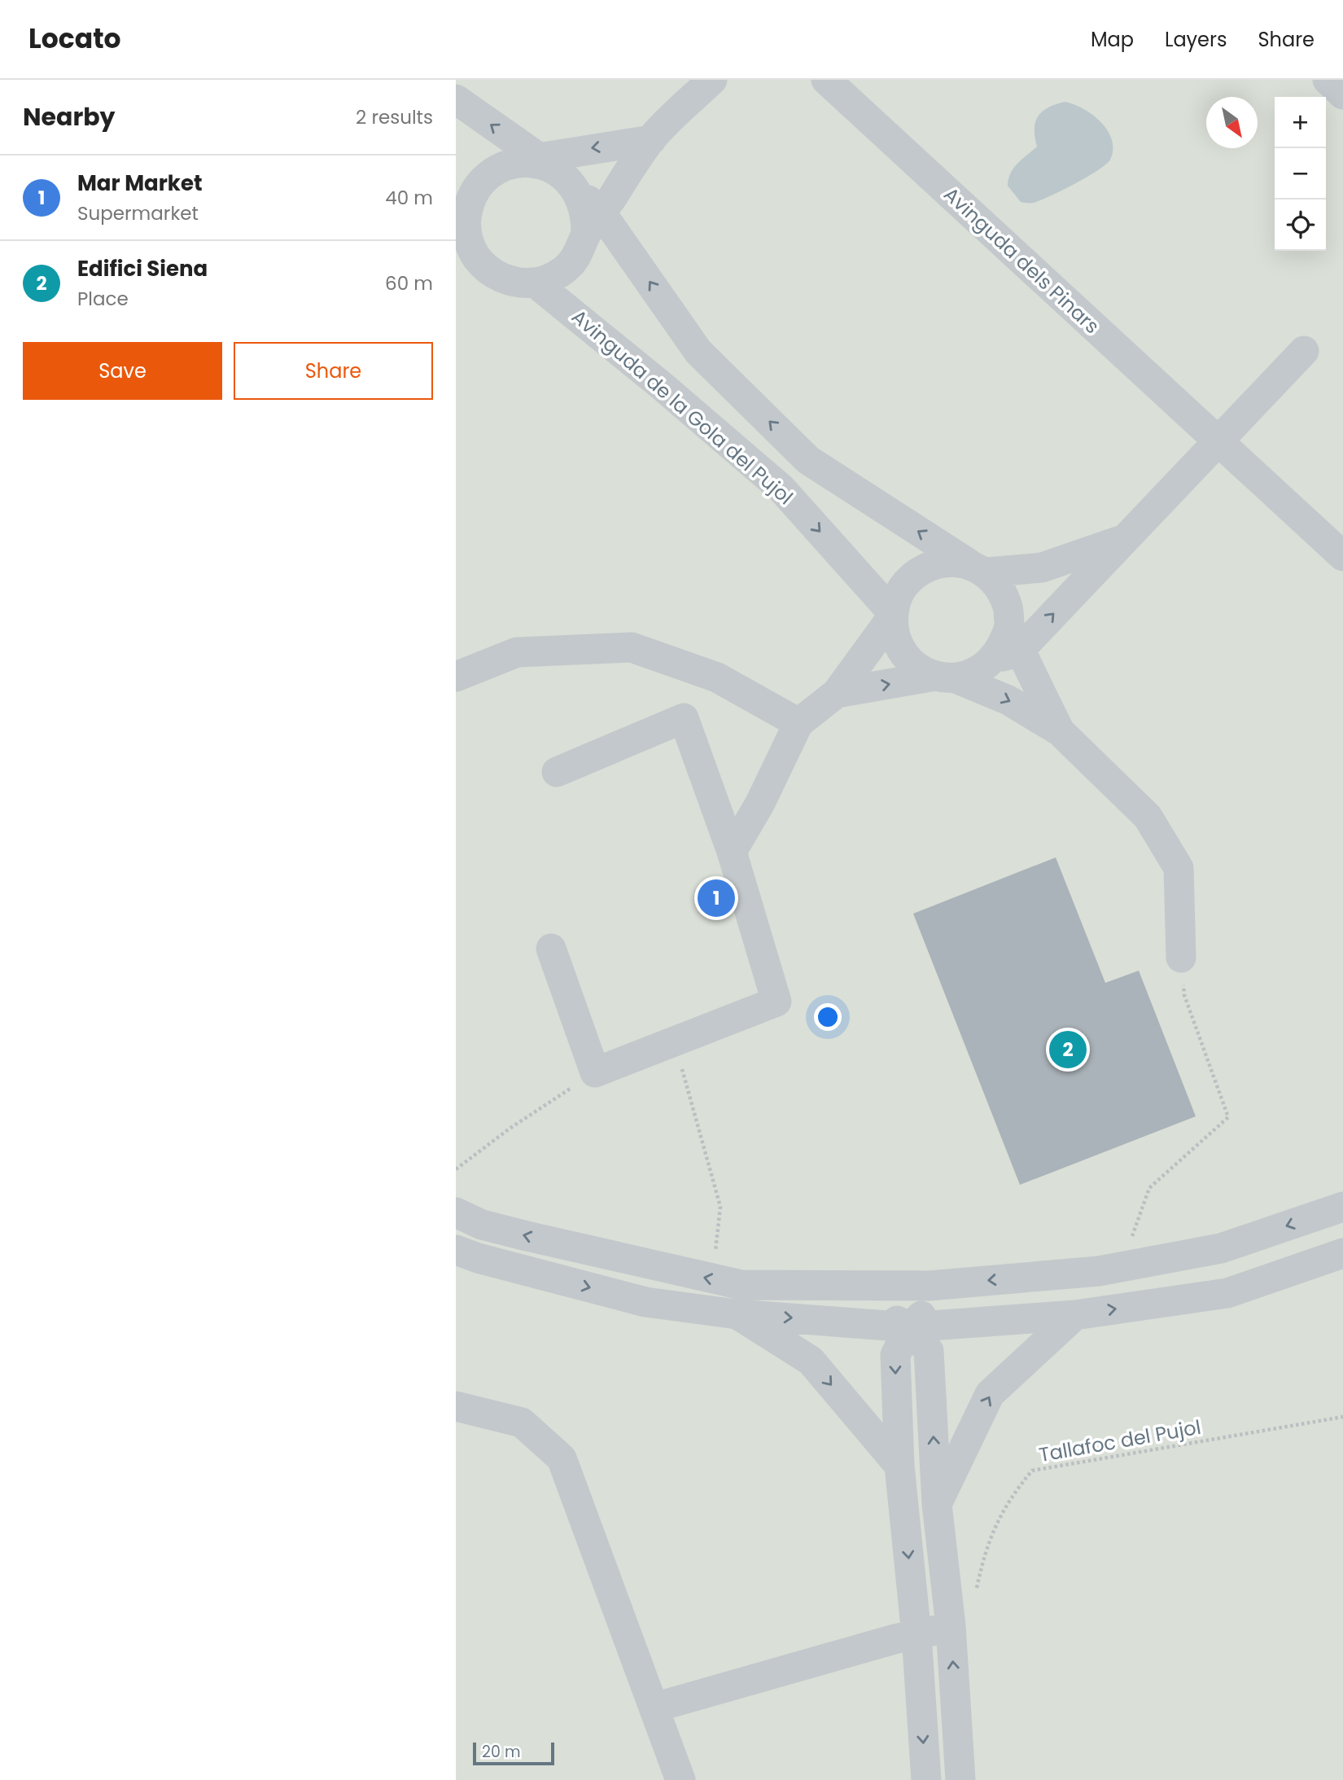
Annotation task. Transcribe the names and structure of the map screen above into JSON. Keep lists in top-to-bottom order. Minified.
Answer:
{"streets":{"street":["Avinguda dels Pinars","Avinguda de la Gola del Pujol"],"path":["Tallafoc del Pujol"]},"scale_bar":"20 m","north":"bottom right","page":{"header":"Locato","nav":["Map","Layers","Share"],"heading":["Nearby","2 results"],"map_buttons":["+","−"],"list":[{"mark":"1","name":"Mar Market","note":"Supermarket","value":"40 m"},{"mark":"2","name":"Edifici Siena","note":"Place","value":"60 m"}],"buttons":["Save","Share"],"pins":["1","2"],"scale":"20 m"}}
